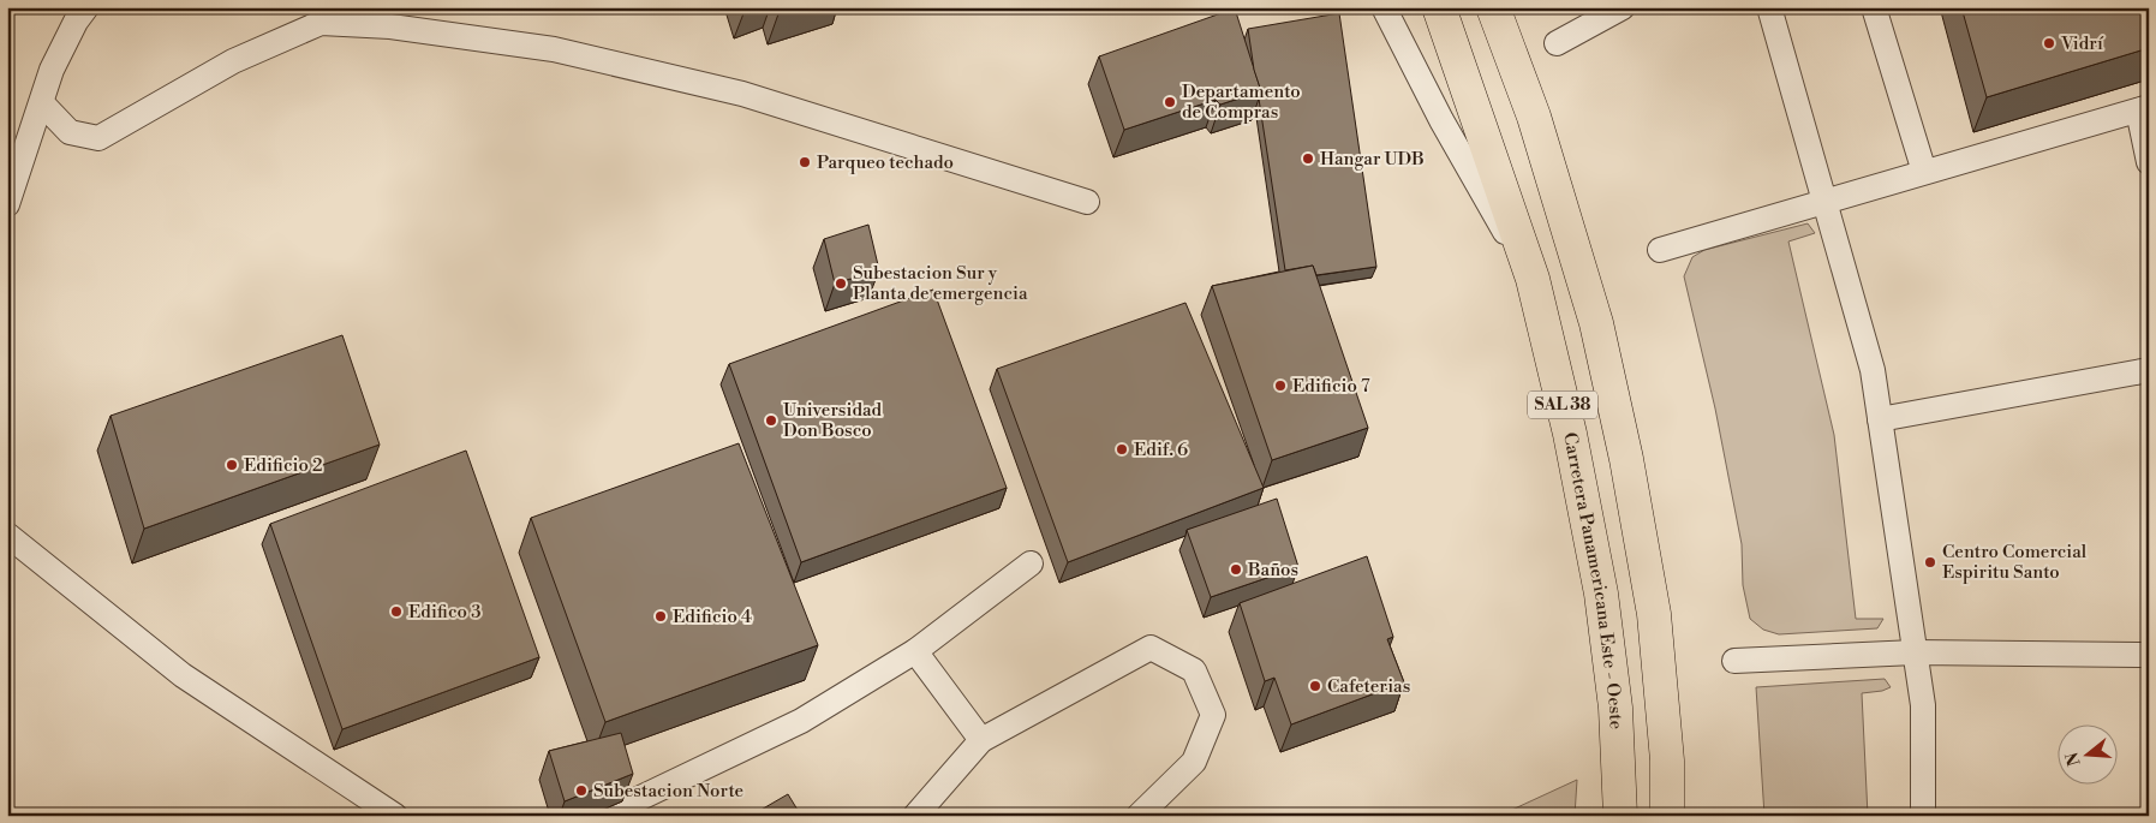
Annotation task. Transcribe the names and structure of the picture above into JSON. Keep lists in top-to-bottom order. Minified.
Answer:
{"streets":{"highway":["SAL 38","Carretera Panamericana Este - Oeste"]},"places":["Vidrí","Departamento de Compras","Hangar UDB","Parqueo techado","Subestacion Sur y Planta de emergencia","Edificio 7","Universidad Don Bosco","Edif. 6","Edificio 2","Centro Comercial Espiritu Santo","Baños","Edifico 3","Edificio 4","Cafeterias","Subestacion Norte"],"north":"left"}
